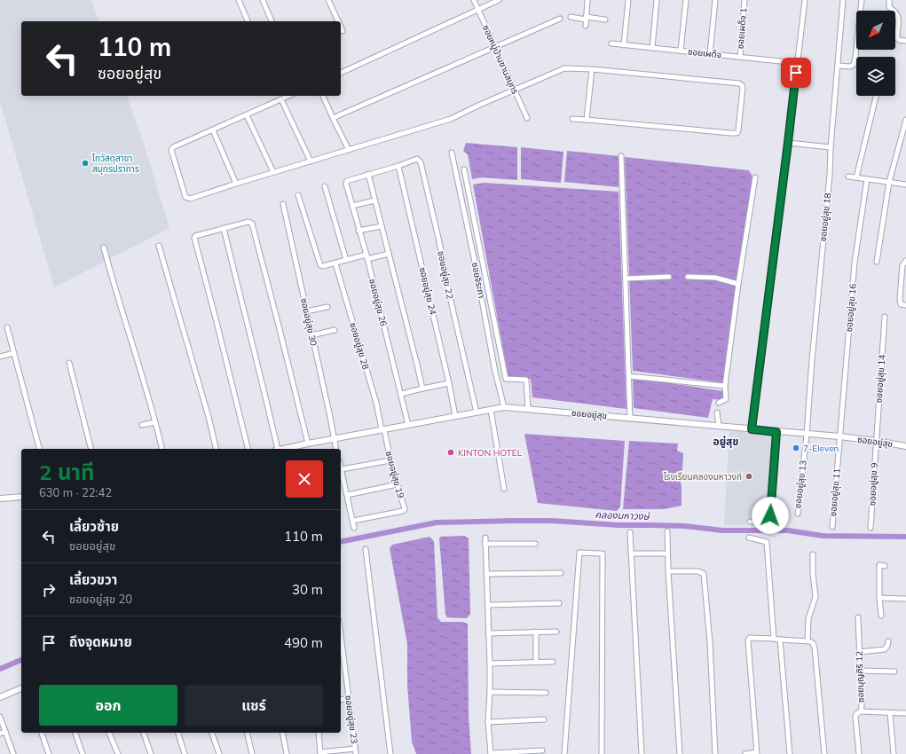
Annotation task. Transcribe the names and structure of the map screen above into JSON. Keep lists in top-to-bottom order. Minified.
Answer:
{"streets":{"street":["ซอยเผด็จ 1","ซอยเผด็จ","ซอยหมู่บ้านชานสมุทร","ซอยอยู่สุข 18","ซอยอยู่สุข 22","ซอยจิระภา","ซอยอยู่สุข 24","ซอยอยู่สุข 26","ซอยอยู่สุข 16","ซอยอยู่สุข 30","ซอยอยู่สุข 28","ซอยอยู่สุข 14","ซอยอยู่สุข","ซอยอยู่สุข 19","ซอยอยู่สุข 13","ซอยอยู่สุข 9","ซอยอยู่สุข 11","ซอยบุญศิริ 12","ซอยอยู่สุข 23"]},"crossings":[["ซอยเผด็จ 1","ซอยเผด็จ"],["ซอยอยู่สุข 18","ซอยอยู่สุข"],["ซอยอยู่สุข 18","ซอยอยู่สุข 13"],["ซอยอยู่สุข 22","ซอยอยู่สุข 24"],["ซอยอยู่สุข 22","ซอยอยู่สุข"],["ซอยจิระภา","ซอยอยู่สุข"],["ซอยอยู่สุข 24","ซอยอยู่สุข"],["ซอยอยู่สุข 26","ซอยอยู่สุข"],["ซอยอยู่สุข 16","ซอยอยู่สุข"],["ซอยอยู่สุข 16","ซอยอยู่สุข 11"],["ซอยอยู่สุข 30","ซอยอยู่สุข"],["ซอยอยู่สุข 28","ซอยอยู่สุข"],["ซอยอยู่สุข 28","ซอยอยู่สุข 19"],["ซอยอยู่สุข 14","ซอยอยู่สุข"],["ซอยอยู่สุข 14","ซอยอยู่สุข 9"],["ซอยอยู่สุข","ซอยอยู่สุข 19"],["ซอยอยู่สุข","ซอยอยู่สุข 13"],["ซอยอยู่สุข","ซอยอยู่สุข 9"],["ซอยอยู่สุข","ซอยอยู่สุข 11"]],"districts":["อยู่สุข"],"water":["คลองมหาวงษ์"],"places":["ไทวัสดุสาขา สมุทรปราการ","7-Eleven","KINTON HOTEL","โรงเรียนคลองมหาวงก์"],"north":"bottom left","page":{"turn":["110 m","ซอยอยู่สุข"],"heading":["2 นาที","630 m · 22:42"],"list":[{"name":"เลี้ยวซ้าย","note":"ซอยอยู่สุข","value":"110 m"},{"name":"เลี้ยวขวา","note":"ซอยอยู่สุข 20","value":"30 m"},{"name":"ถึงจุดหมาย","value":"490 m"}],"buttons":["ออก","แชร์"]}}
